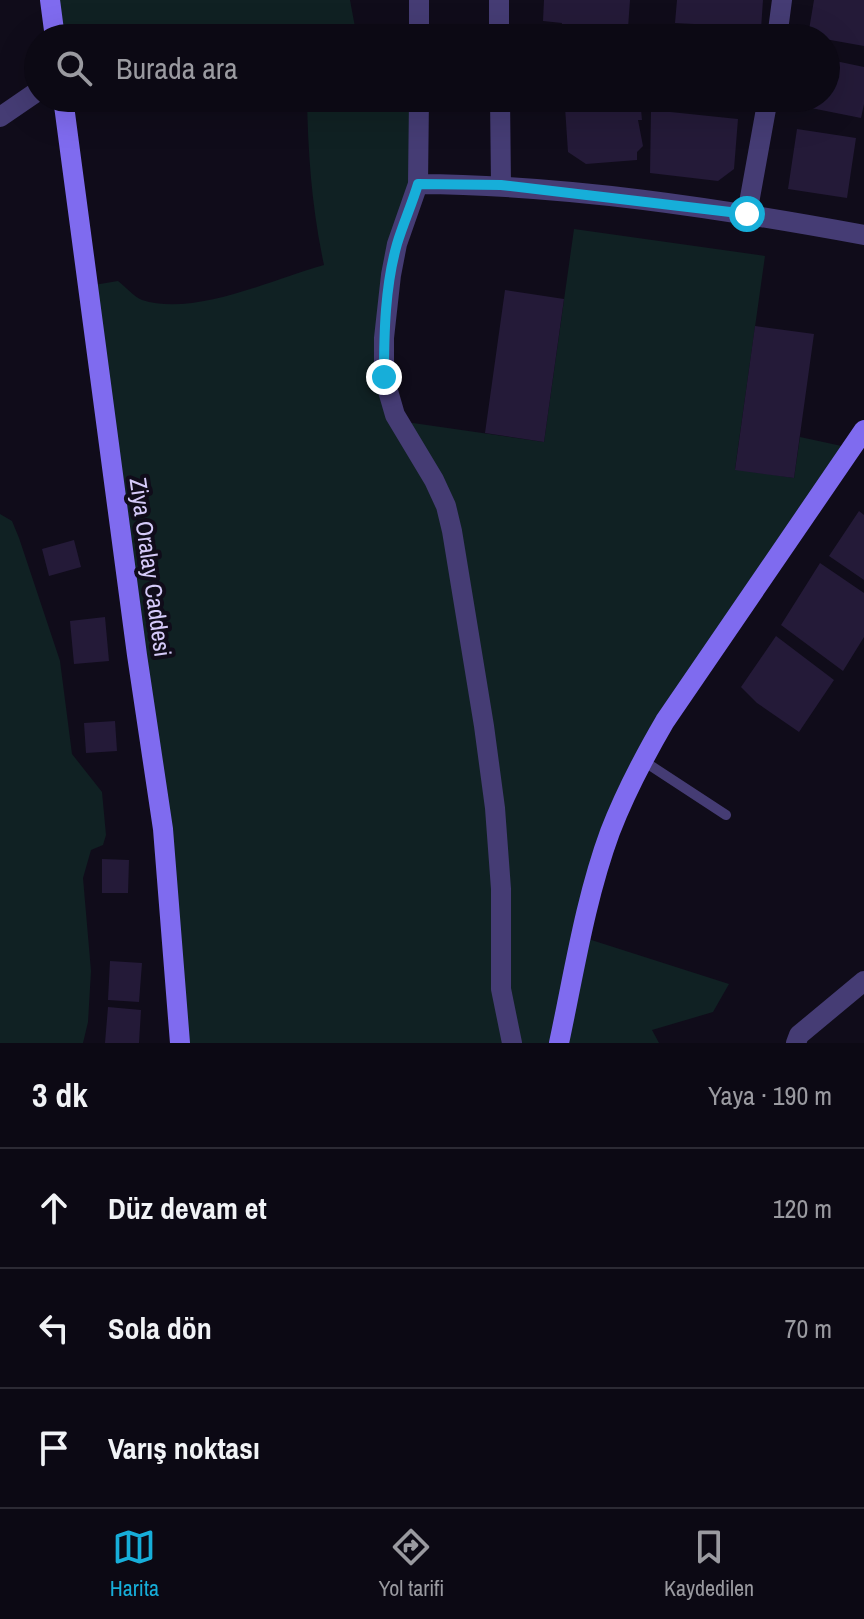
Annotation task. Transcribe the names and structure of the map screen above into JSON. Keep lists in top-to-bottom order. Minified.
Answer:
{"streets":{"main road":["Ziya Oralay Caddesi"]},"page":{"search":"Burada ara","heading":["3 dk","Yaya · 190 m"],"list":[["Düz devam et","120 m"],["Sola dön","70 m"],"Varış noktası"],"nav":["Harita","Yol tarifi","Kaydedilen"]}}
